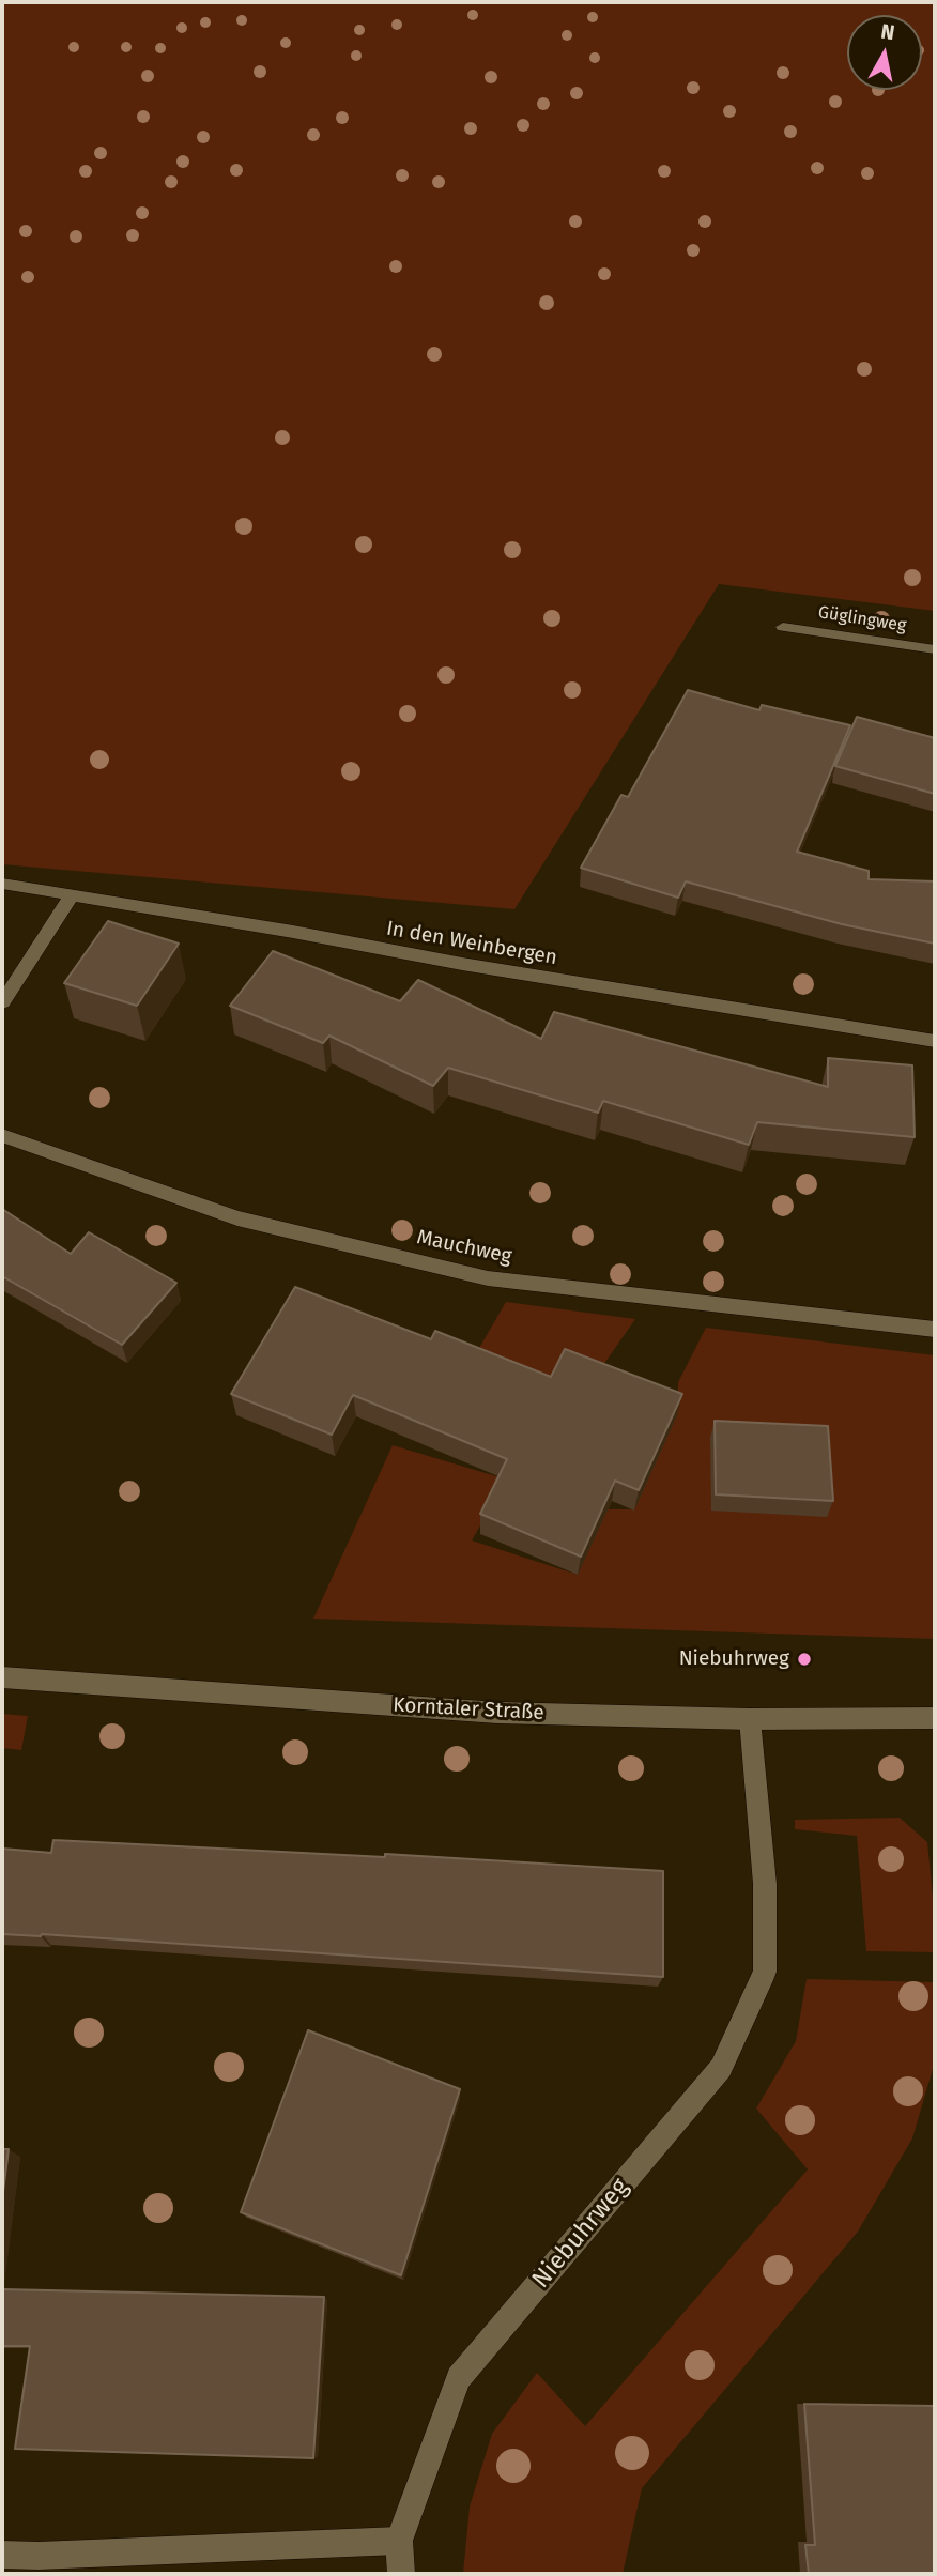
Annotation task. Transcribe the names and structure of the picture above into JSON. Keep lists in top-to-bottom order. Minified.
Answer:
{"streets":{"street":["Güglingweg","In den Weinbergen","Mauchweg","Korntaler Straße","Niebuhrweg"]},"crossings":[["Korntaler Straße","Niebuhrweg"]],"places":["Niebuhrweg"],"north":"top"}
